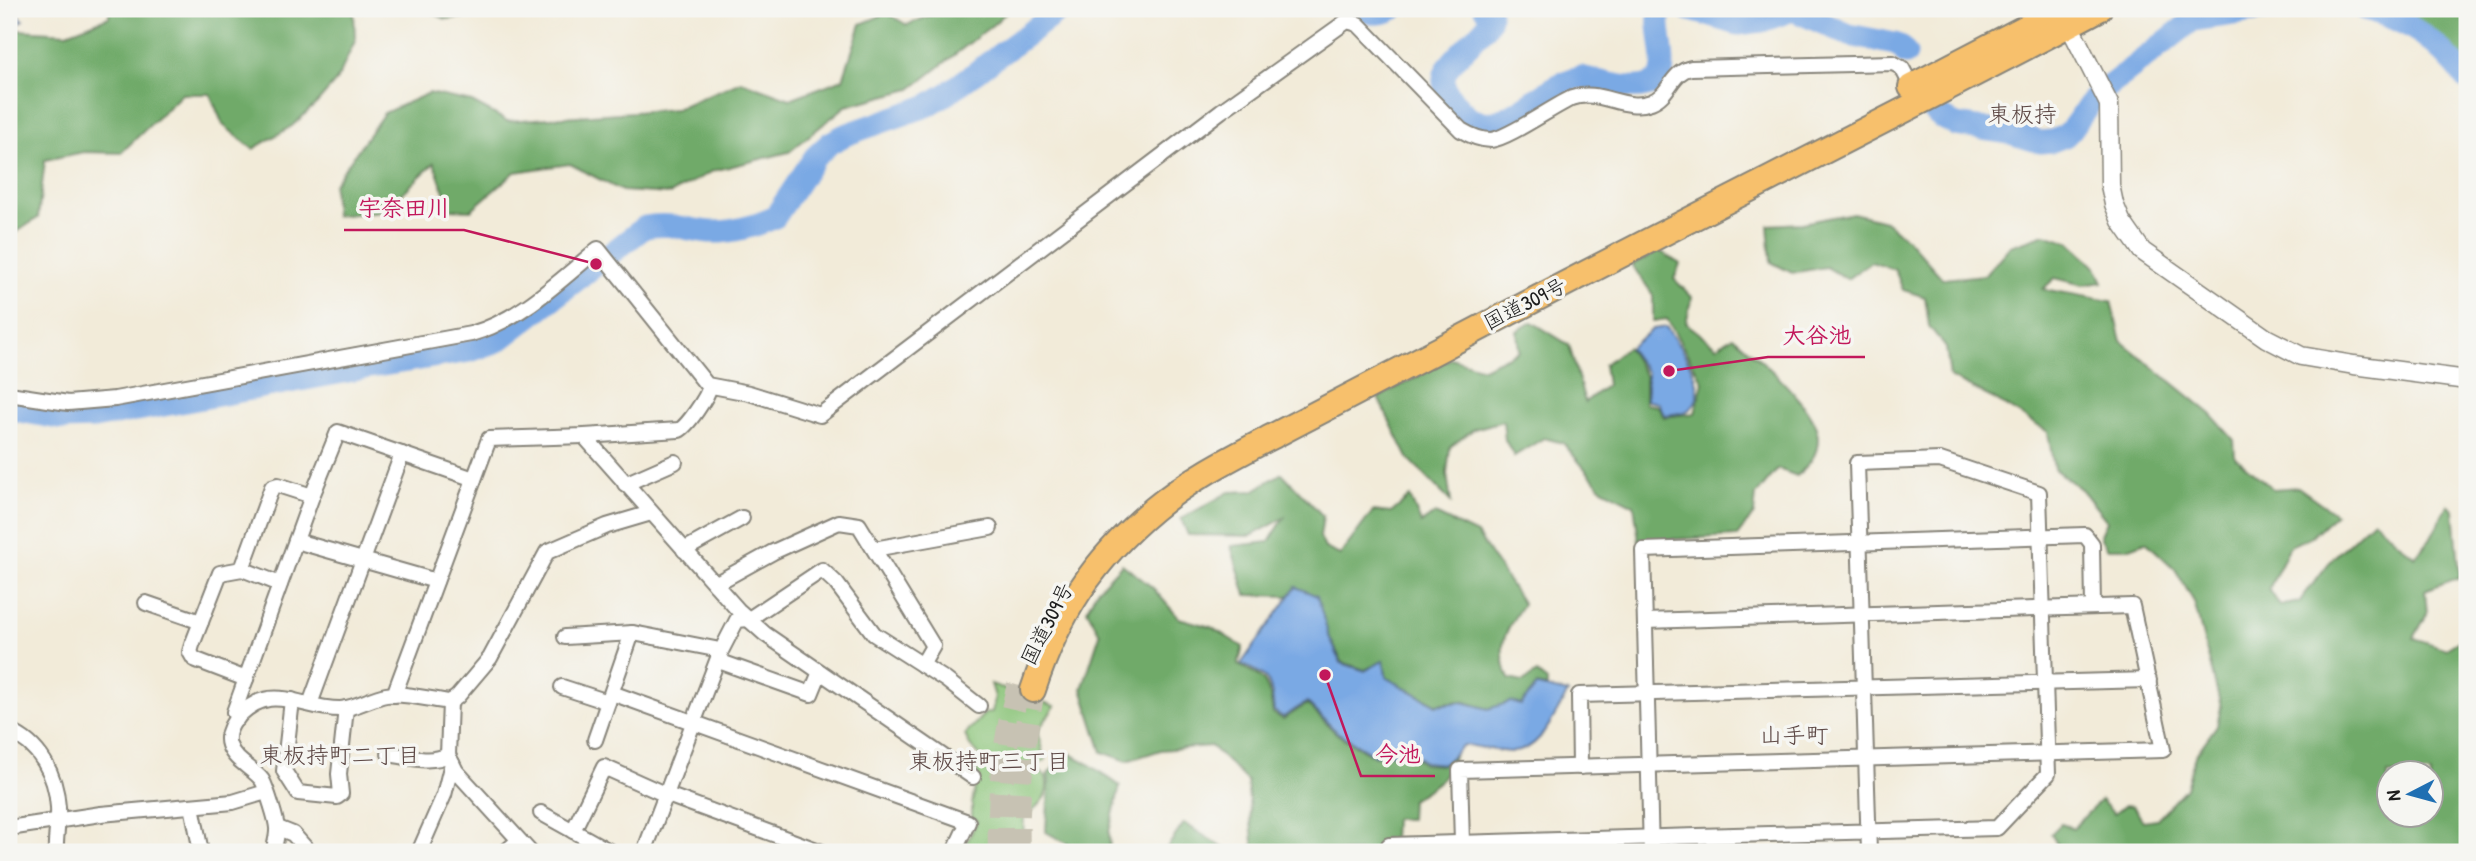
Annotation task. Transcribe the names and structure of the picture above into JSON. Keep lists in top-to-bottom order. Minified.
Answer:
{"streets":{"highway":["国道309号"]},"districts":["東板持","山手町","東板持町二丁目","東板持町三丁目"],"places":["宇奈田川","大谷池","今池"],"north":"left"}
